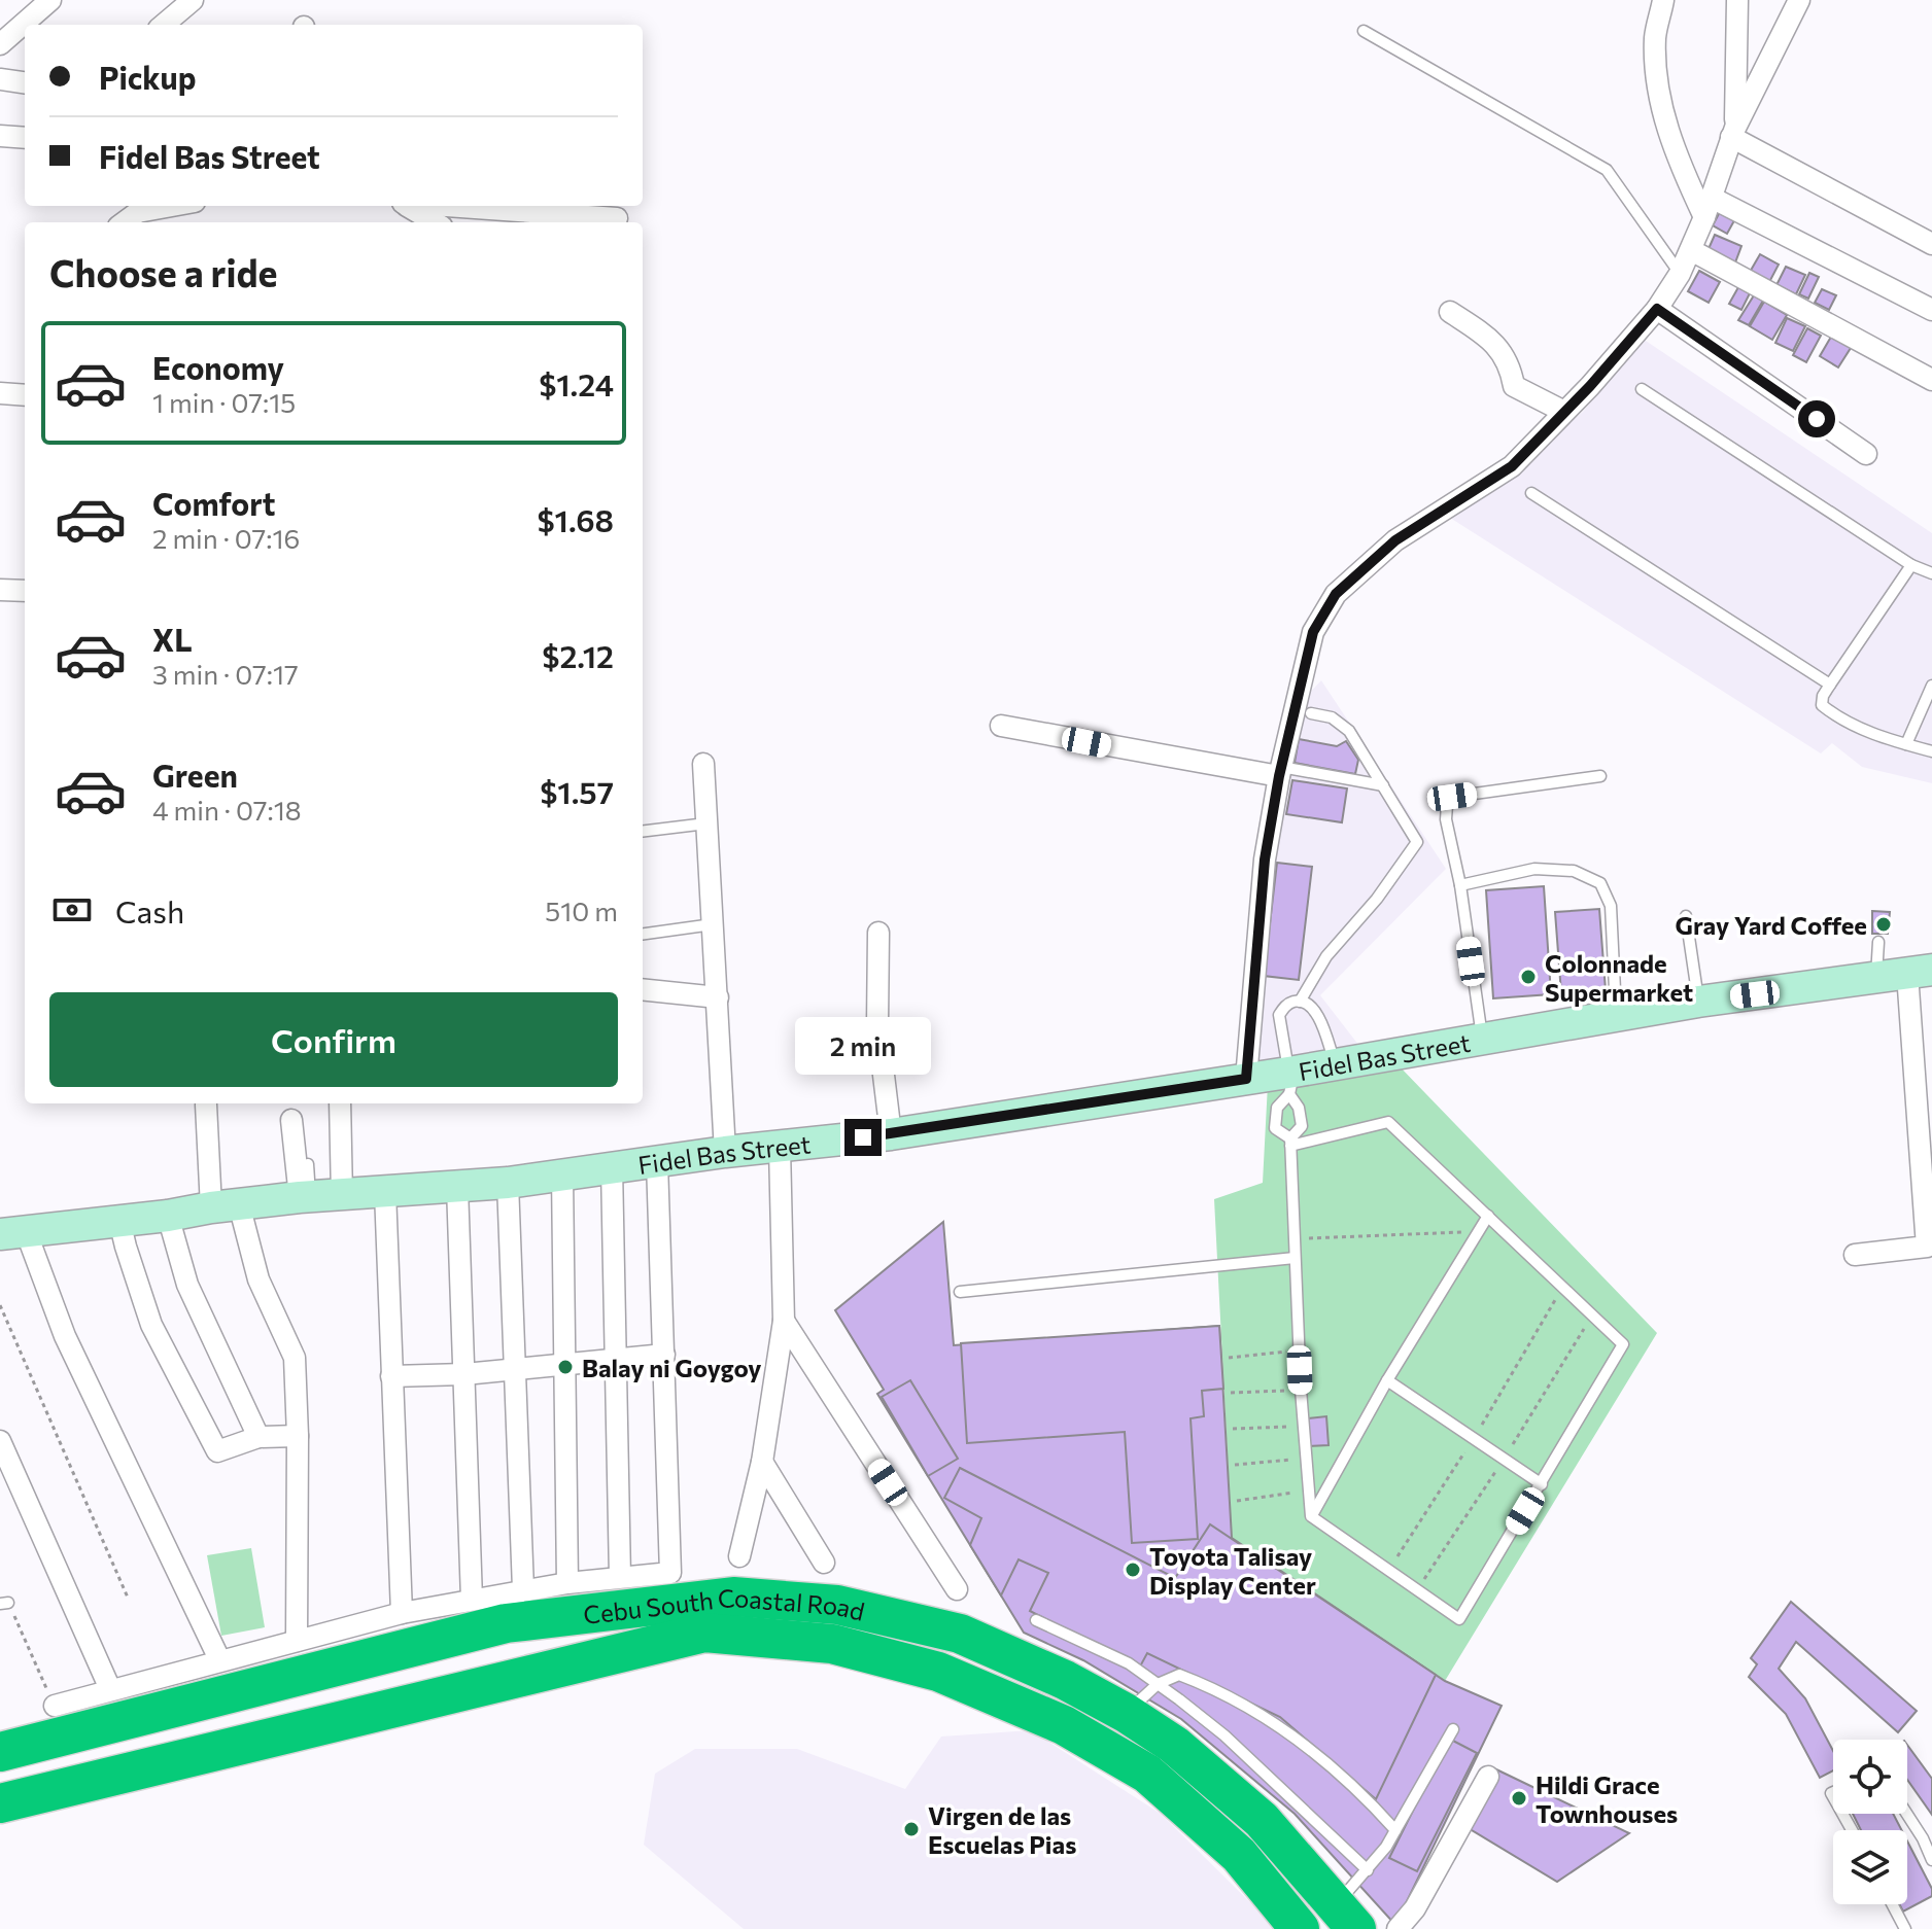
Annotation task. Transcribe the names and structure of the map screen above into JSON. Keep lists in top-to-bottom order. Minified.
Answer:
{"streets":{"highway":["Cebu South Coastal Road"],"street":["Fidel Bas Street"]},"places":["Gray Yard Coffee","Colonnade Supermarket","Balay ni Goygoy","Toyota Talisay Display Center","Hildi Grace Townhouses","Virgen de las Escuelas Pias"],"page":{"banner":["Pickup","Fidel Bas Street"],"heading":"Choose a ride","list":[{"name":"Economy","note":"1 min · 07:15","value":"$1.24"},{"name":"Comfort","note":"2 min · 07:16","value":"$1.68"},{"name":"XL","note":"3 min · 07:17","value":"$2.12"},{"name":"Green","note":"4 min · 07:18","value":"$1.57"}],"pay":["Cash","510 m"],"buttons":"Confirm","bubble":"2 min"}}
